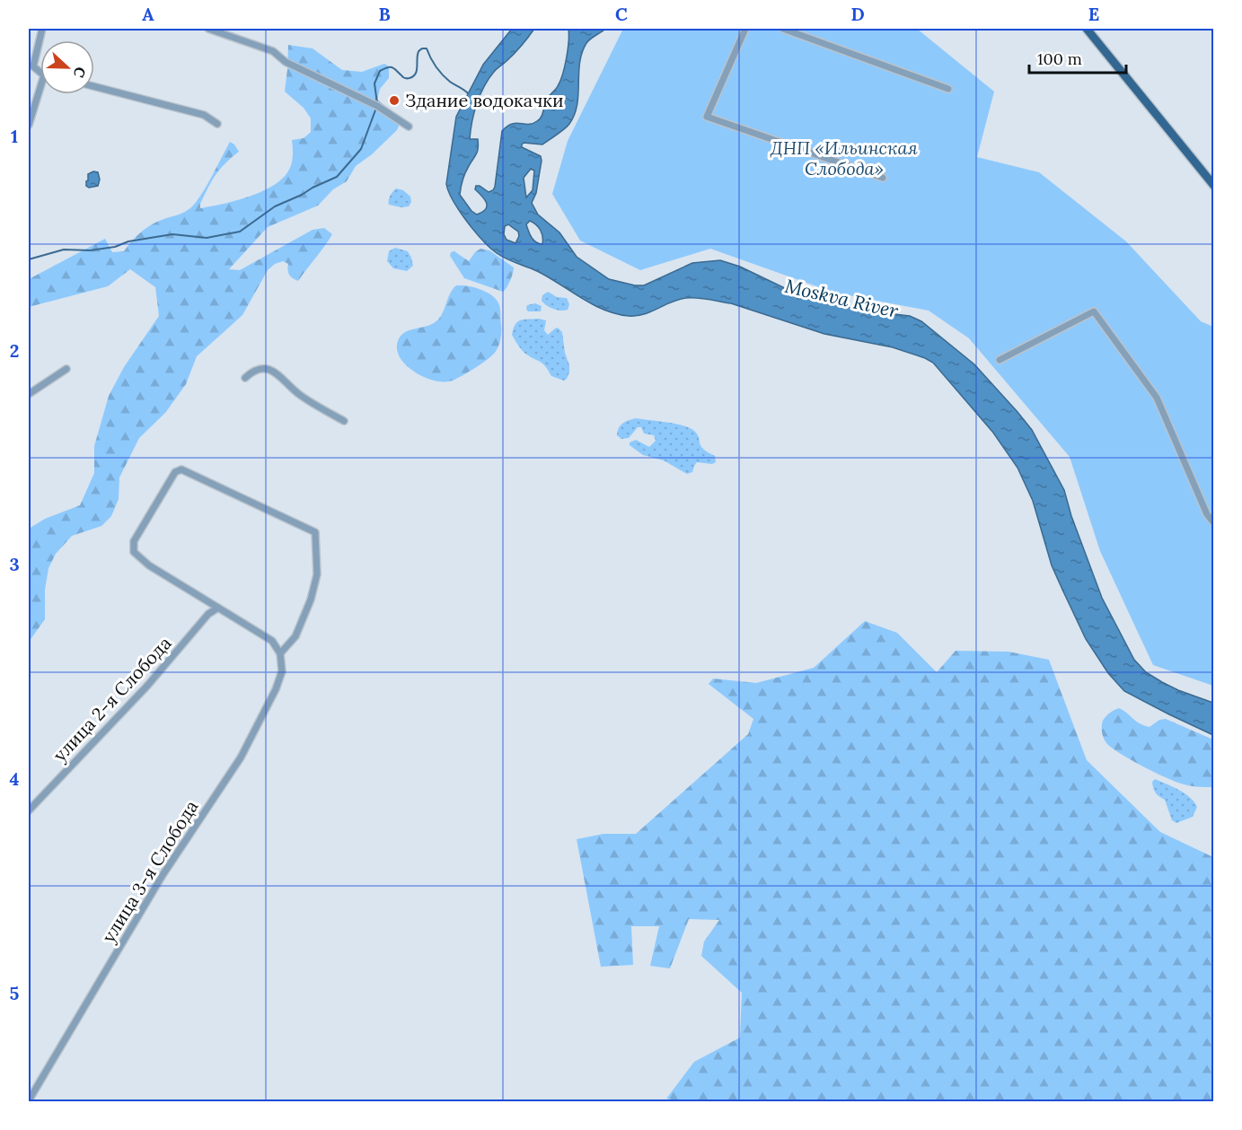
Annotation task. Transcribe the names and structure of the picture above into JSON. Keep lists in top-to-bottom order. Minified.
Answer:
{"streets":{"street":["улица 2-я Слобода","улица 3-я Слобода"]},"water":["Moskva River"],"parks":["ДНП «Ильинская Слобода»"],"places":["Здание водокачки"],"scale_bar":"100 m","north":"right","grid":{"columns":["A","B","C","D","E"],"rows":["1","2","3","4","5"]}}
